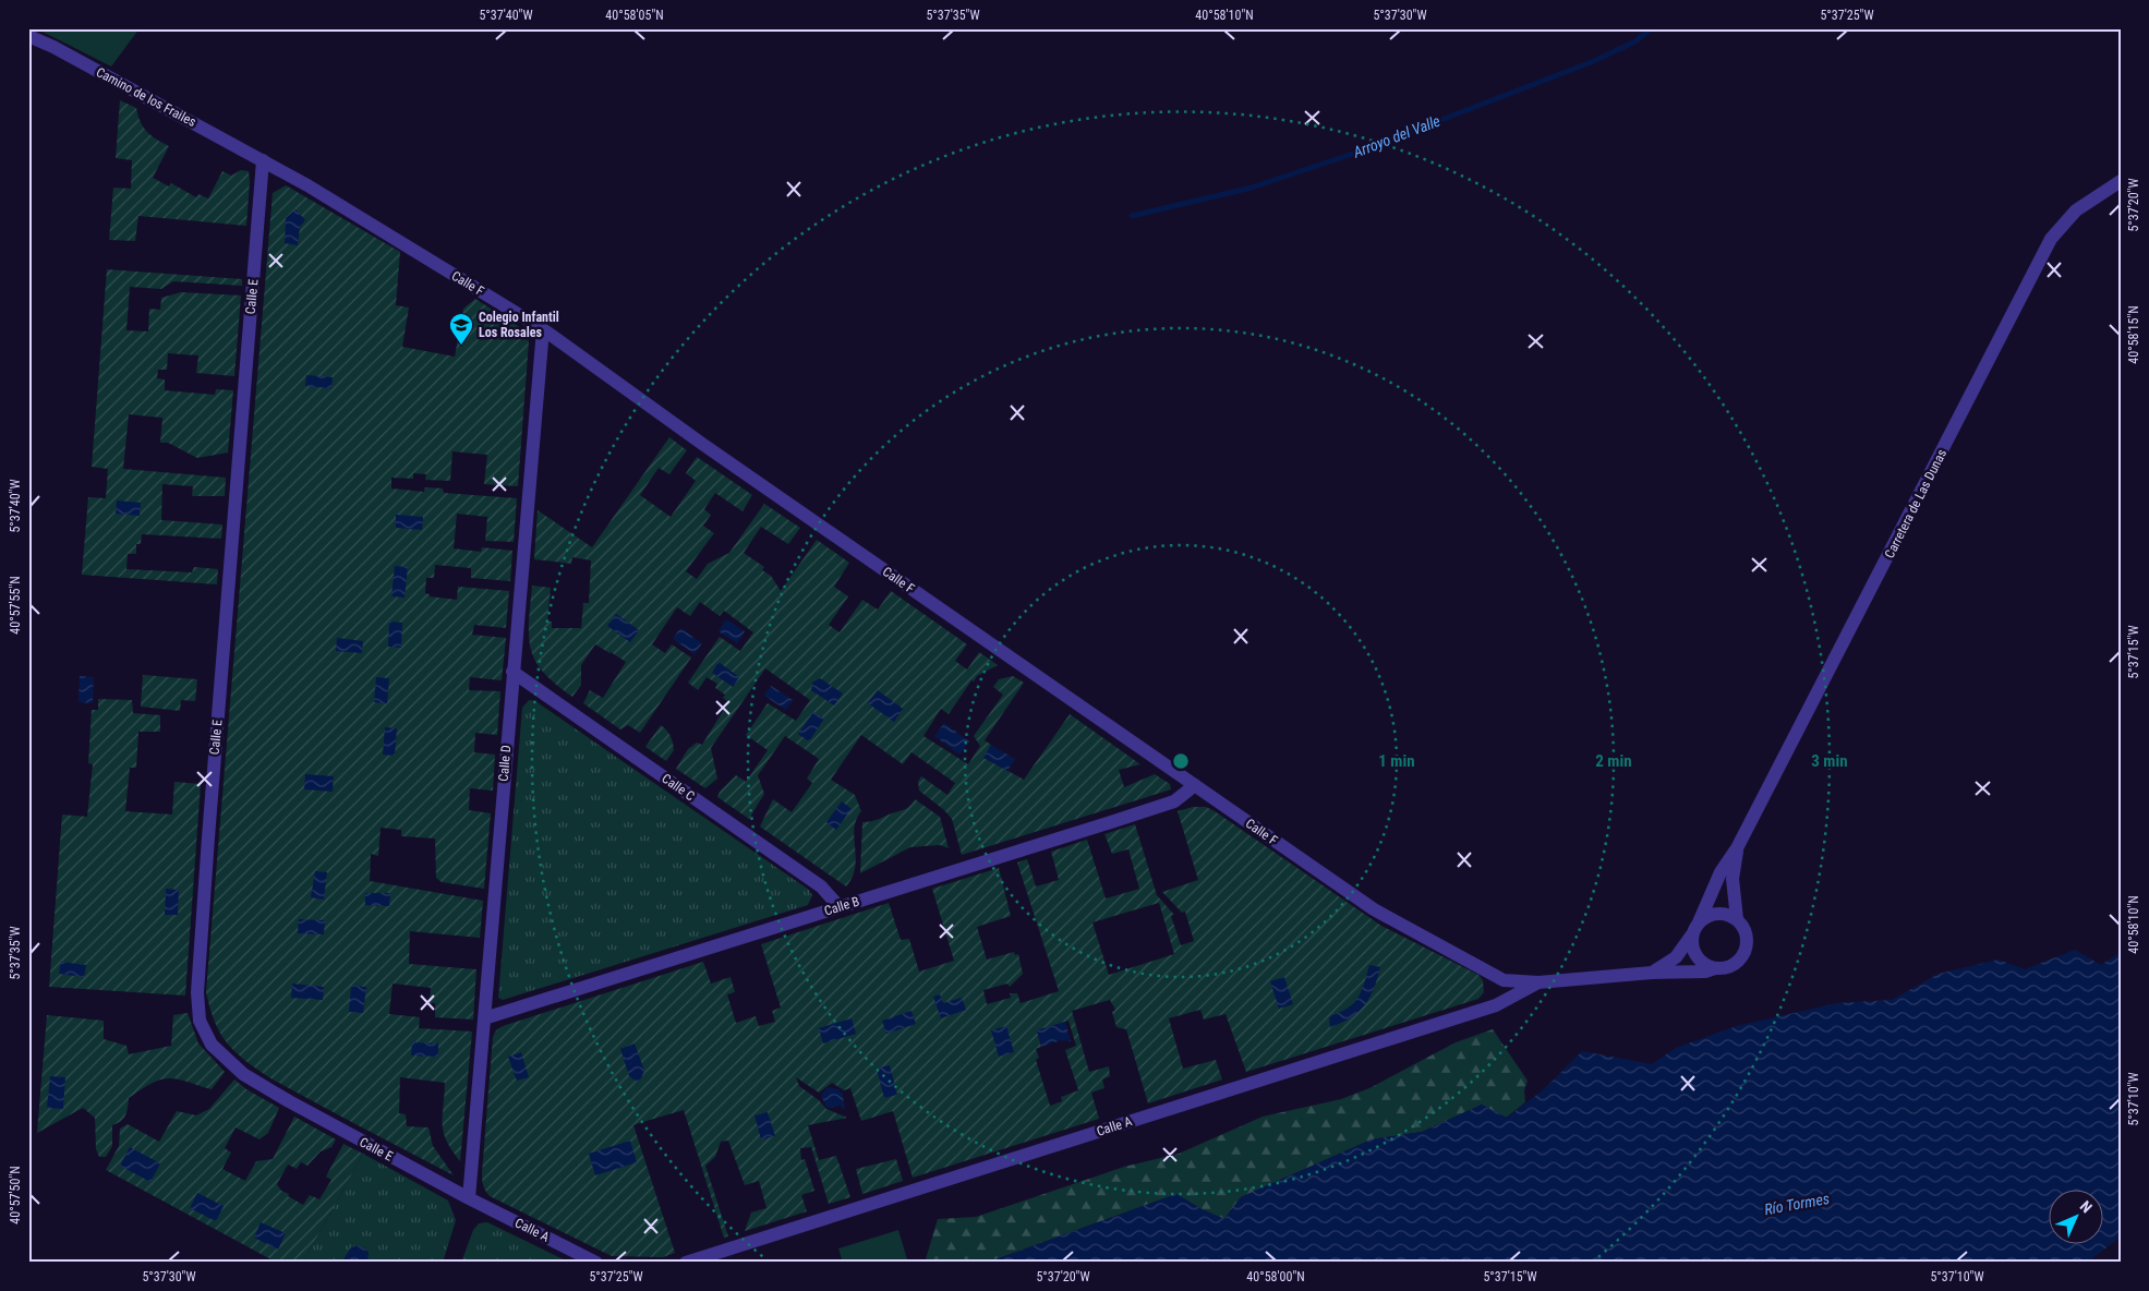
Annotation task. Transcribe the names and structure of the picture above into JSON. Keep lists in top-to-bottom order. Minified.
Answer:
{"streets":{"street":["Camino de los Frailes","Calle F","Calle E","Carretera de Las Dunas","Calle D","Calle C","Calle B","Calle A"]},"crossings":[["Camino de los Frailes","Calle F"],["Camino de los Frailes","Calle E"],["Calle F","Calle E"],["Calle F","Carretera de Las Dunas"],["Calle F","Calle D"],["Calle F","Calle B"],["Calle F","Calle A"],["Calle E","Calle D"],["Calle E","Calle A"],["Carretera de Las Dunas","Calle A"],["Calle D","Calle C"],["Calle D","Calle B"],["Calle D","Calle A"],["Calle C","Calle B"]],"water":["Arroyo del Valle","Río Tormes"],"places":{"school or university":["Colegio Infantil Los Rosales"]},"north":"top right","coordinates":["5°37'40\"W","40°58'05\"N","5°37'35\"W","40°58'10\"N","5°37'30\"W","5°37'25\"W","5°37'20\"W","40°58'15\"N","40°57'55\"N","5°37'15\"W","5°37'10\"W","40°57'50\"N","40°58'00\"N"],"rings":["1 min","2 min","3 min"]}
